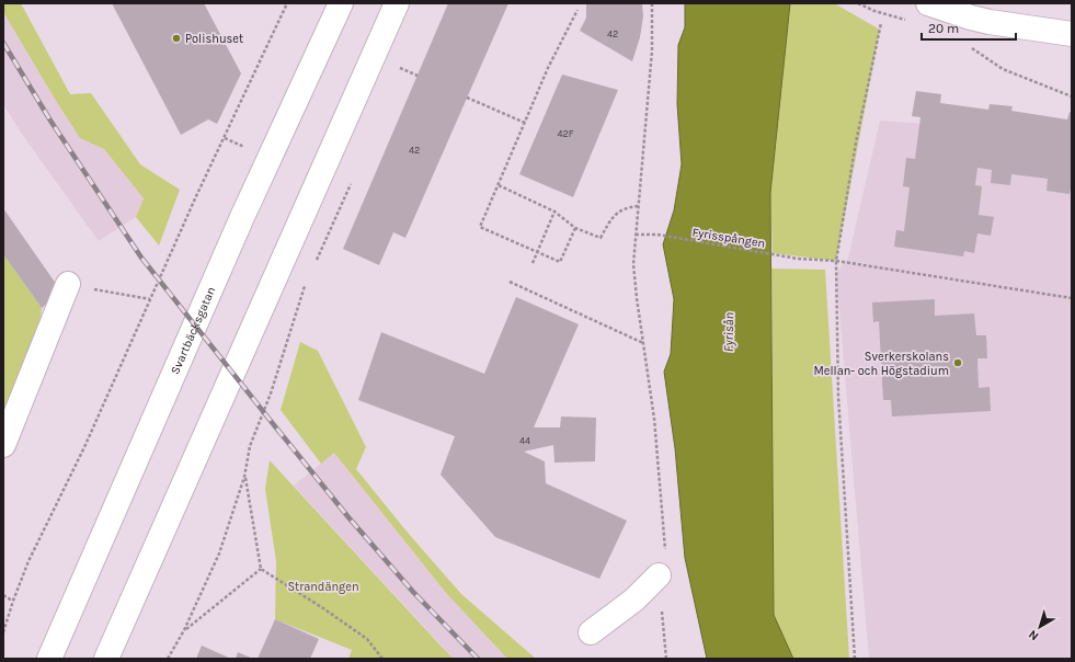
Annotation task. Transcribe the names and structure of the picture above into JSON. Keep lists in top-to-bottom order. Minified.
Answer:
{"streets":{"street":["Svartbäcksgatan"],"path":["Fyrisspången"]},"water":["Fyrisån"],"parks":["Strandängen"],"places":["Polishuset","Sverkerskolans Mellan- och Högstadium"],"house_numbers":["42","42F","42","44"],"scale_bar":"20 m","north":"bottom left"}
